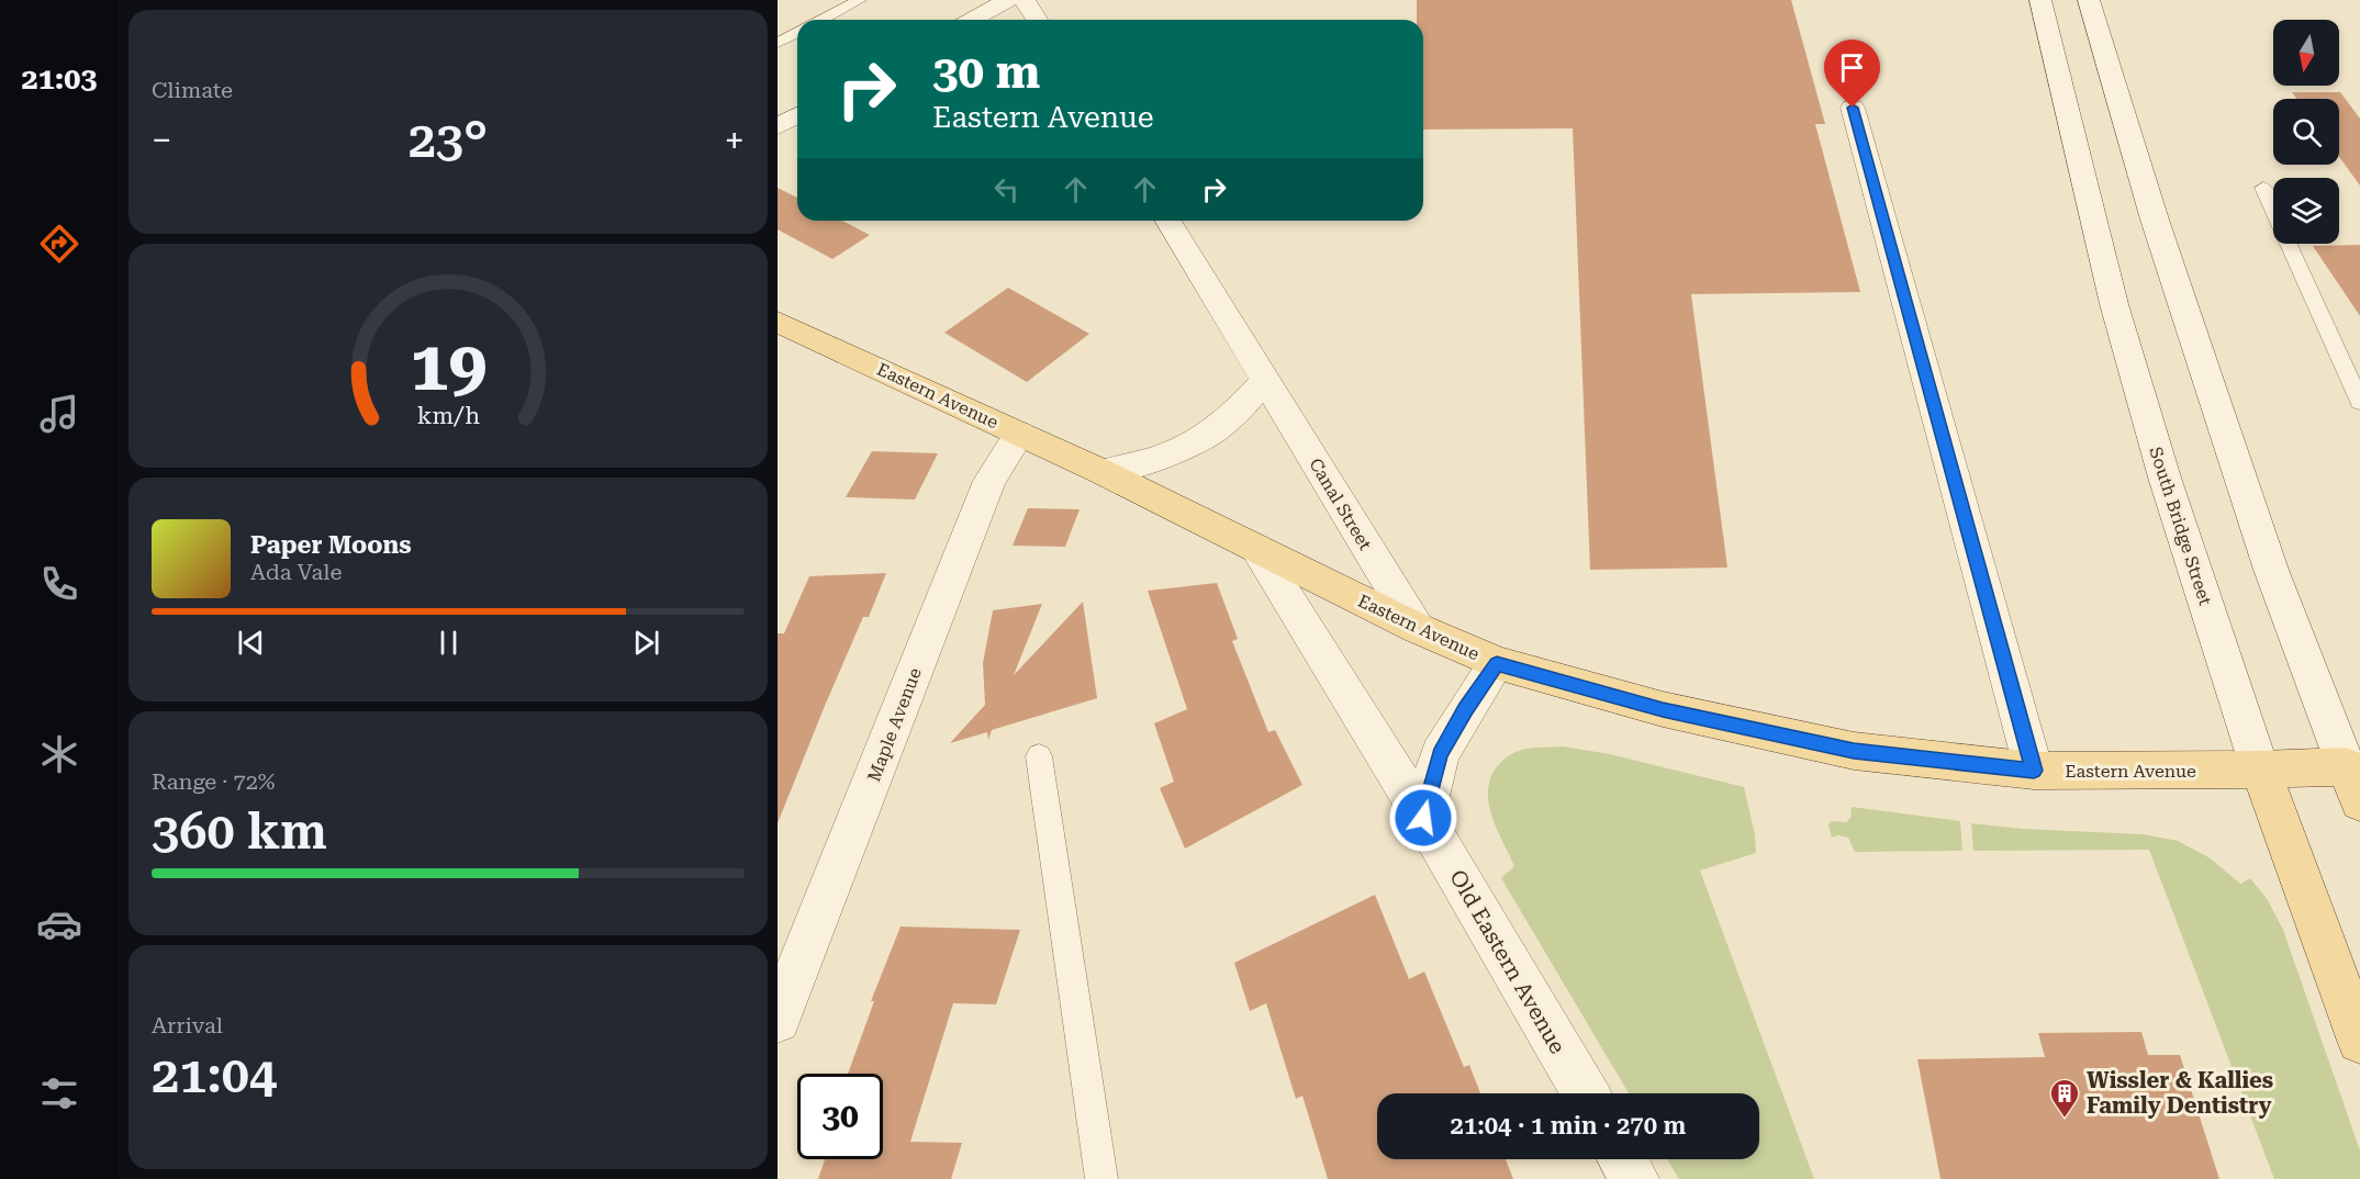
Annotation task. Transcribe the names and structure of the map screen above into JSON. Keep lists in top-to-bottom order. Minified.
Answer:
{"streets":{"main road":["Eastern Avenue","South Bridge Street"],"street":["Canal Street","Maple Avenue","Old Eastern Avenue"]},"crossings":[["Eastern Avenue","Canal Street"],["Eastern Avenue","South Bridge Street"],["Eastern Avenue","Maple Avenue"],["Eastern Avenue","Old Eastern Avenue"]],"places":{"building":["Wissler & Kallies Family Dentistry"]},"north":"bottom","page":{"tabs":"21:03","tile":["Climate",["Range · 72%","360 km"],["Arrival","21:04"]],"turn":["30 m","Eastern Avenue"],"heat":["−","23°","+"],"song":["Paper Moons","Ada Vale"],"limit":"30","trip":"21:04 · 1 min · 270 m","gauge":["19","km/h"]}}
